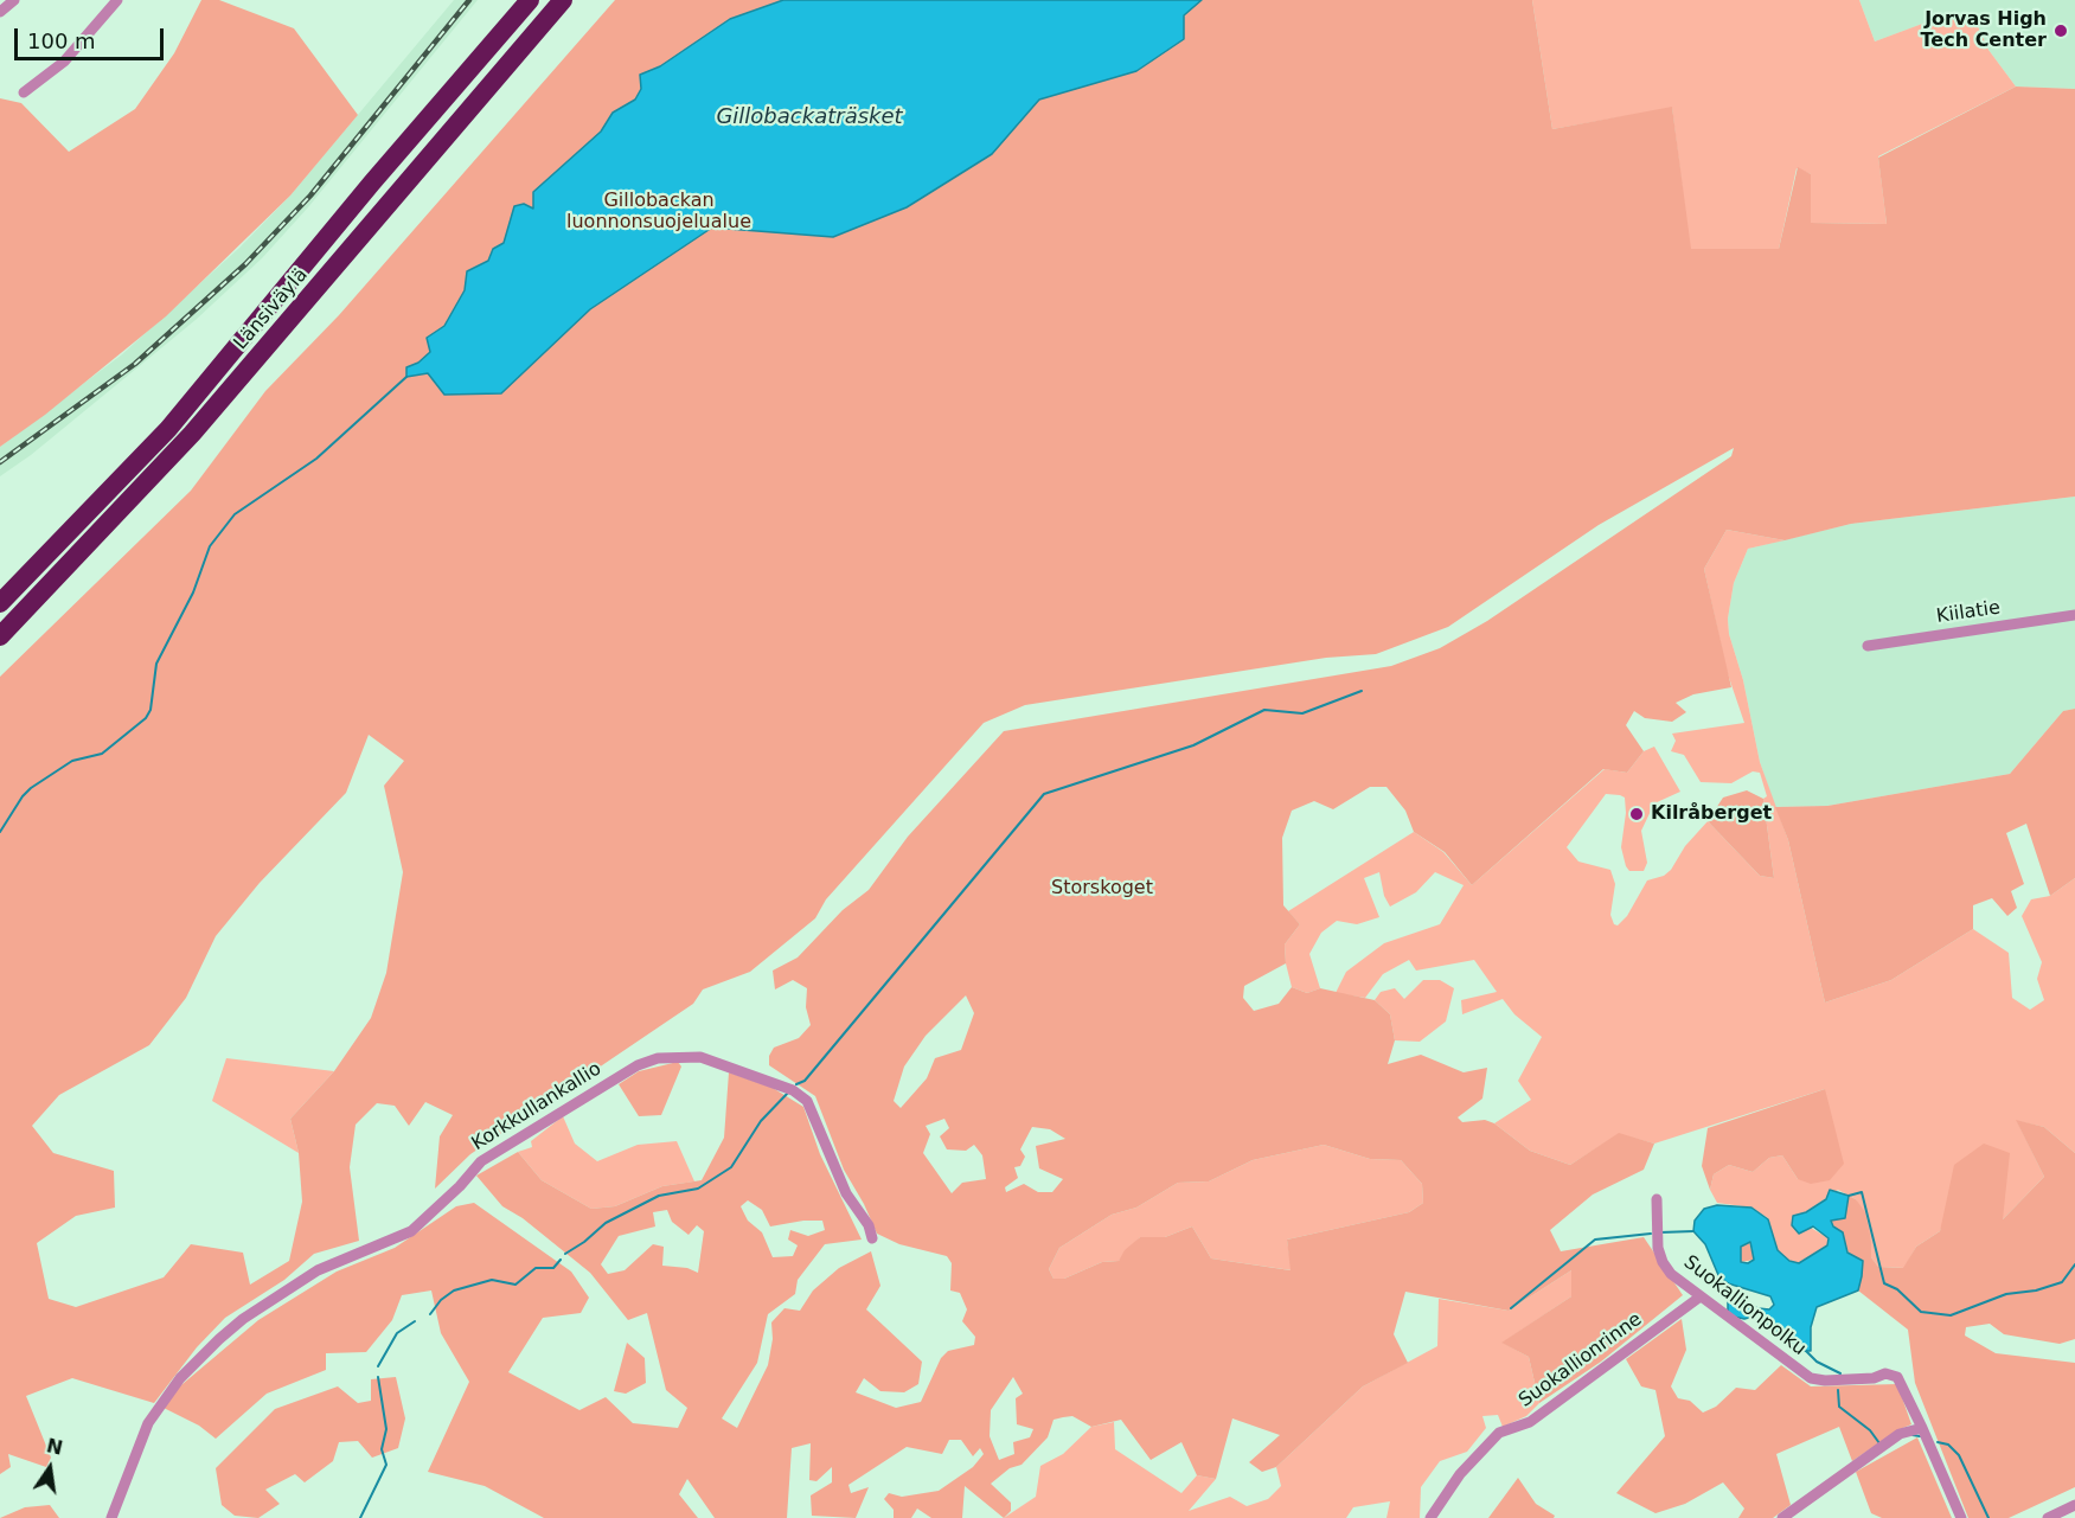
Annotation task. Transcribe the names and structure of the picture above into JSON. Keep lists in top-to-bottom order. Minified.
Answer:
{"streets":{"highway":["Länsiväylä"],"street":["Kiilatie","Korkkullankallio","Suokallionpolku","Suokallionrinne"]},"crossings":[["Suokallionpolku","Suokallionrinne"]],"water":["Gillobackaträsket"],"parks":["Gillobackan luonnonsuojelualue","Storskoget"],"places":["Jorvas High Tech Center","Kilråberget"],"scale_bar":"100 m","north":"top"}
